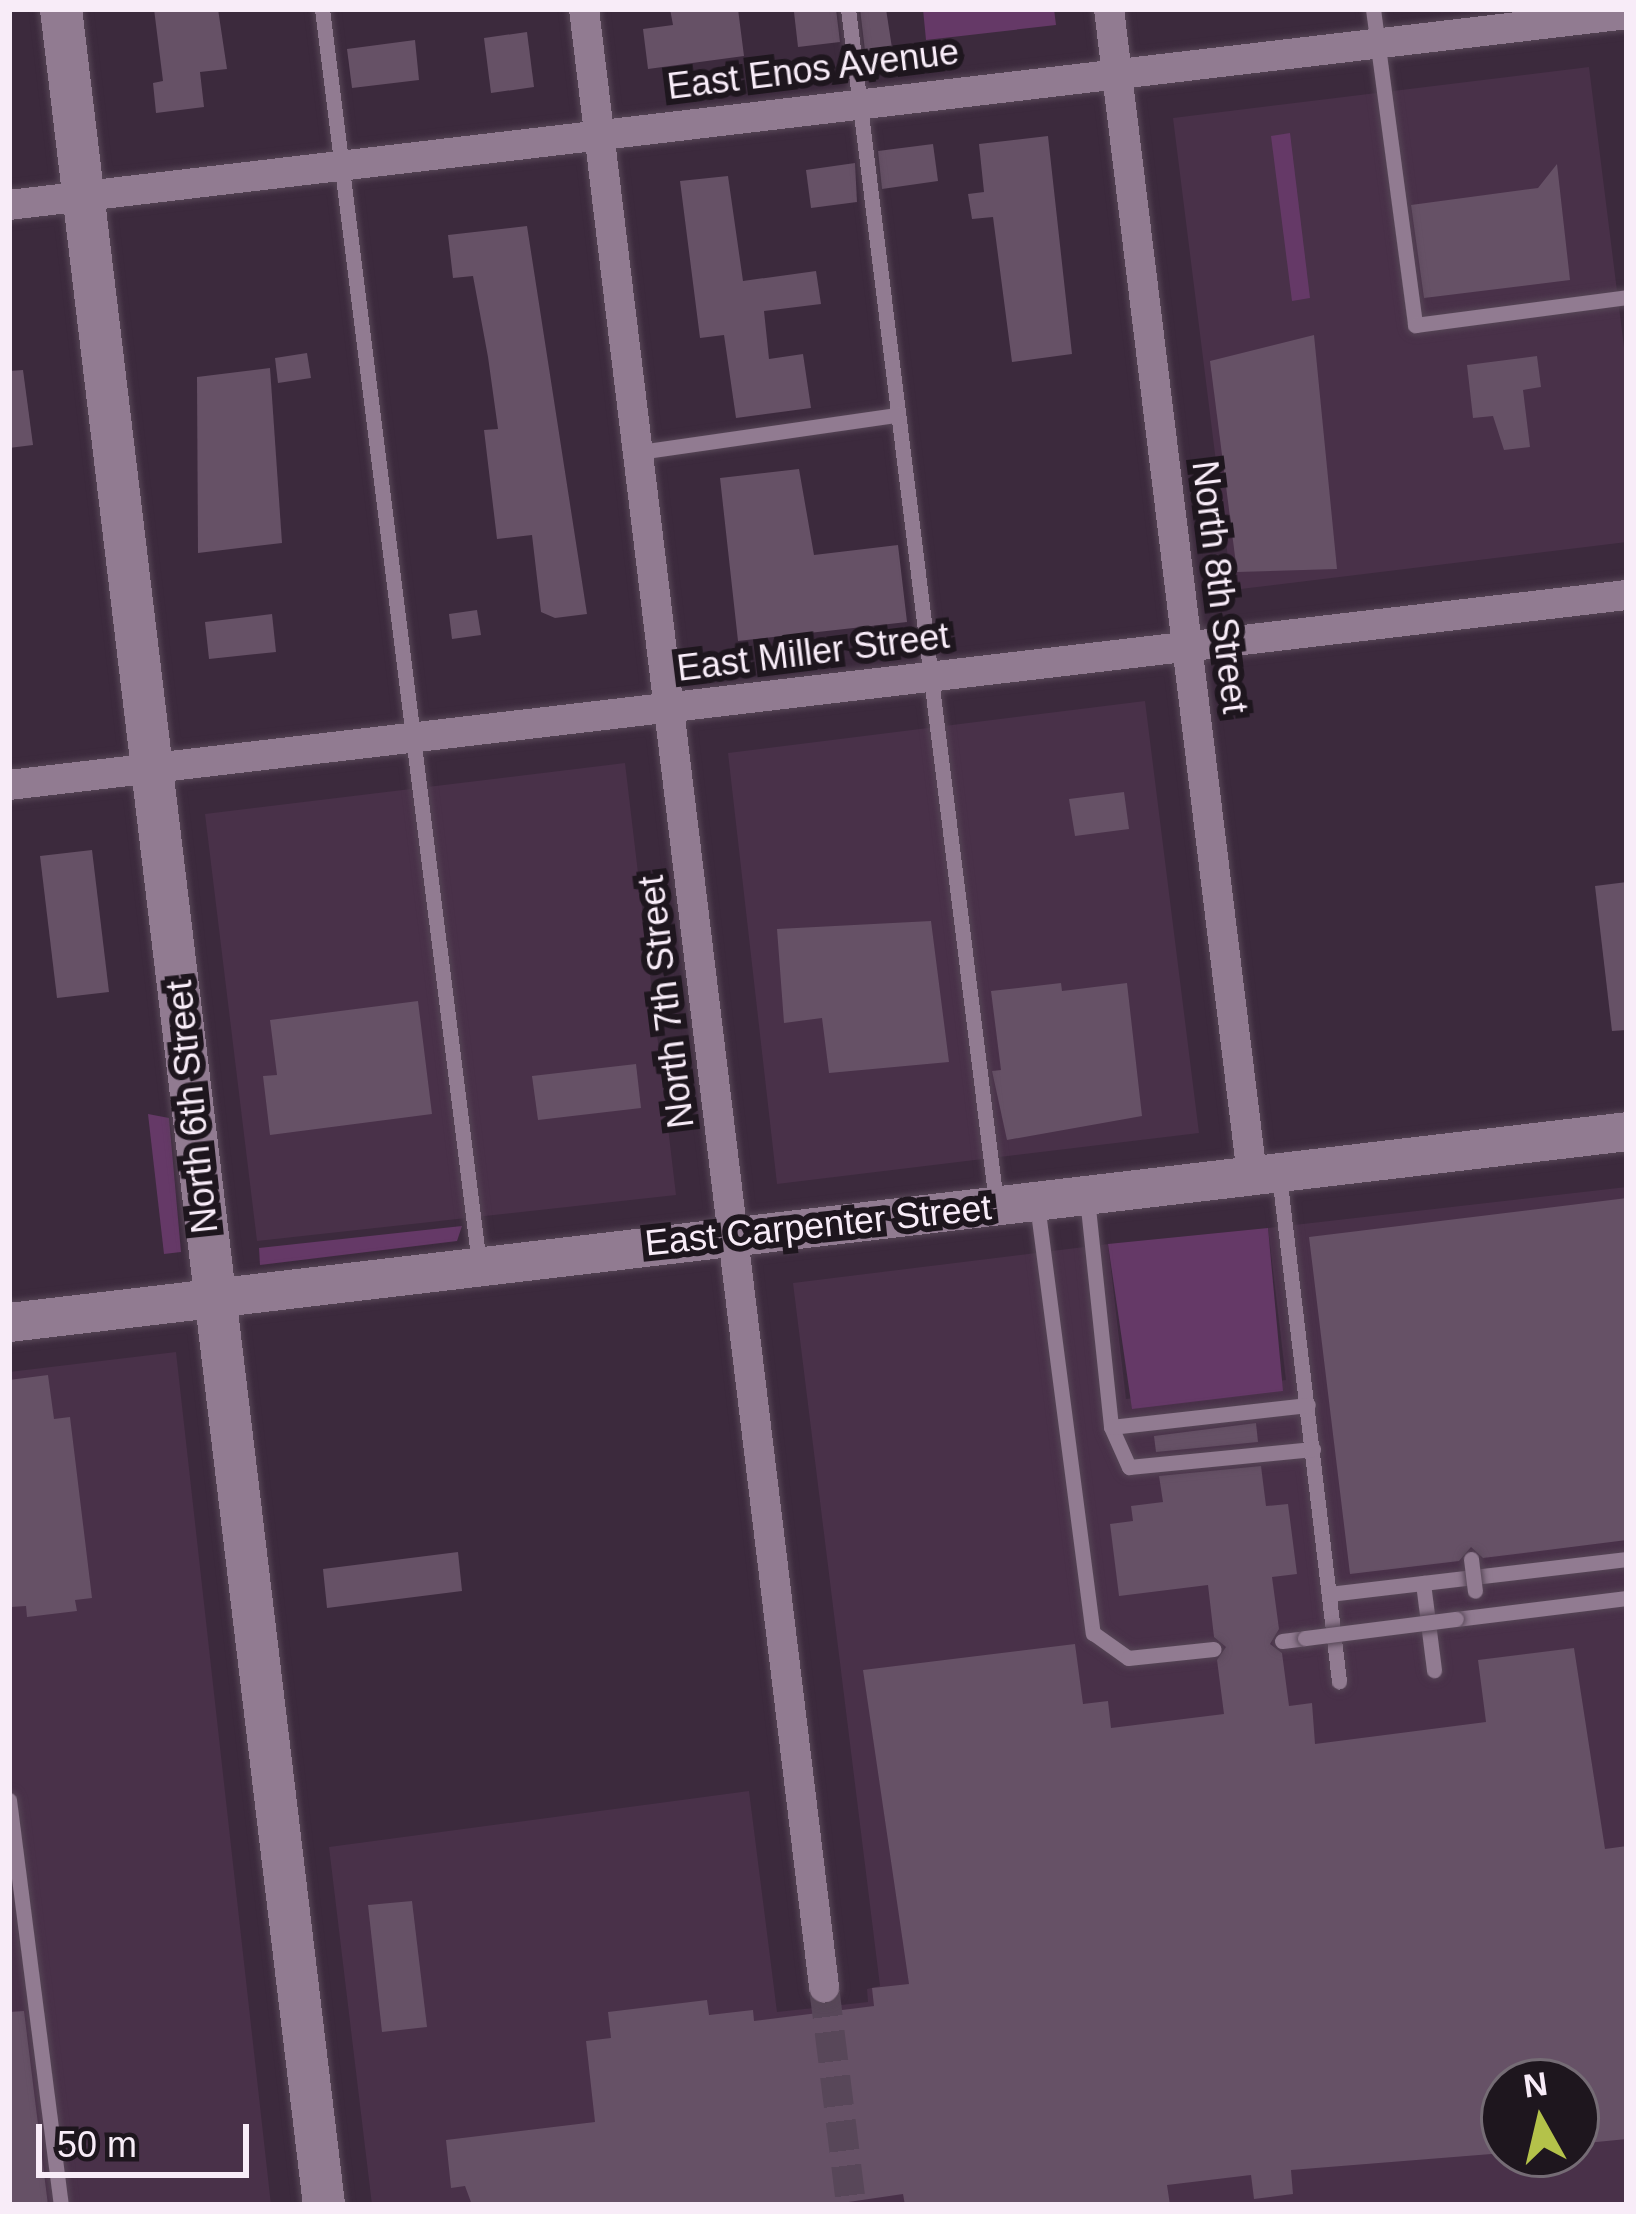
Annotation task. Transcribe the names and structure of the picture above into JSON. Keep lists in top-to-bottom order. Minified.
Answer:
{"streets":{"main road":["North 6th Street"],"street":["East Enos Avenue","North 8th Street","East Miller Street","North 7th Street","East Carpenter Street"]},"crossings":[["East Enos Avenue","North 8th Street"],["East Enos Avenue","North 7th Street"],["East Enos Avenue","North 6th Street"],["North 8th Street","East Miller Street"],["North 8th Street","East Carpenter Street"],["East Miller Street","North 7th Street"],["East Miller Street","North 6th Street"],["North 7th Street","East Carpenter Street"],["North 6th Street","East Carpenter Street"]],"scale_bar":"50 m","north":"top"}
